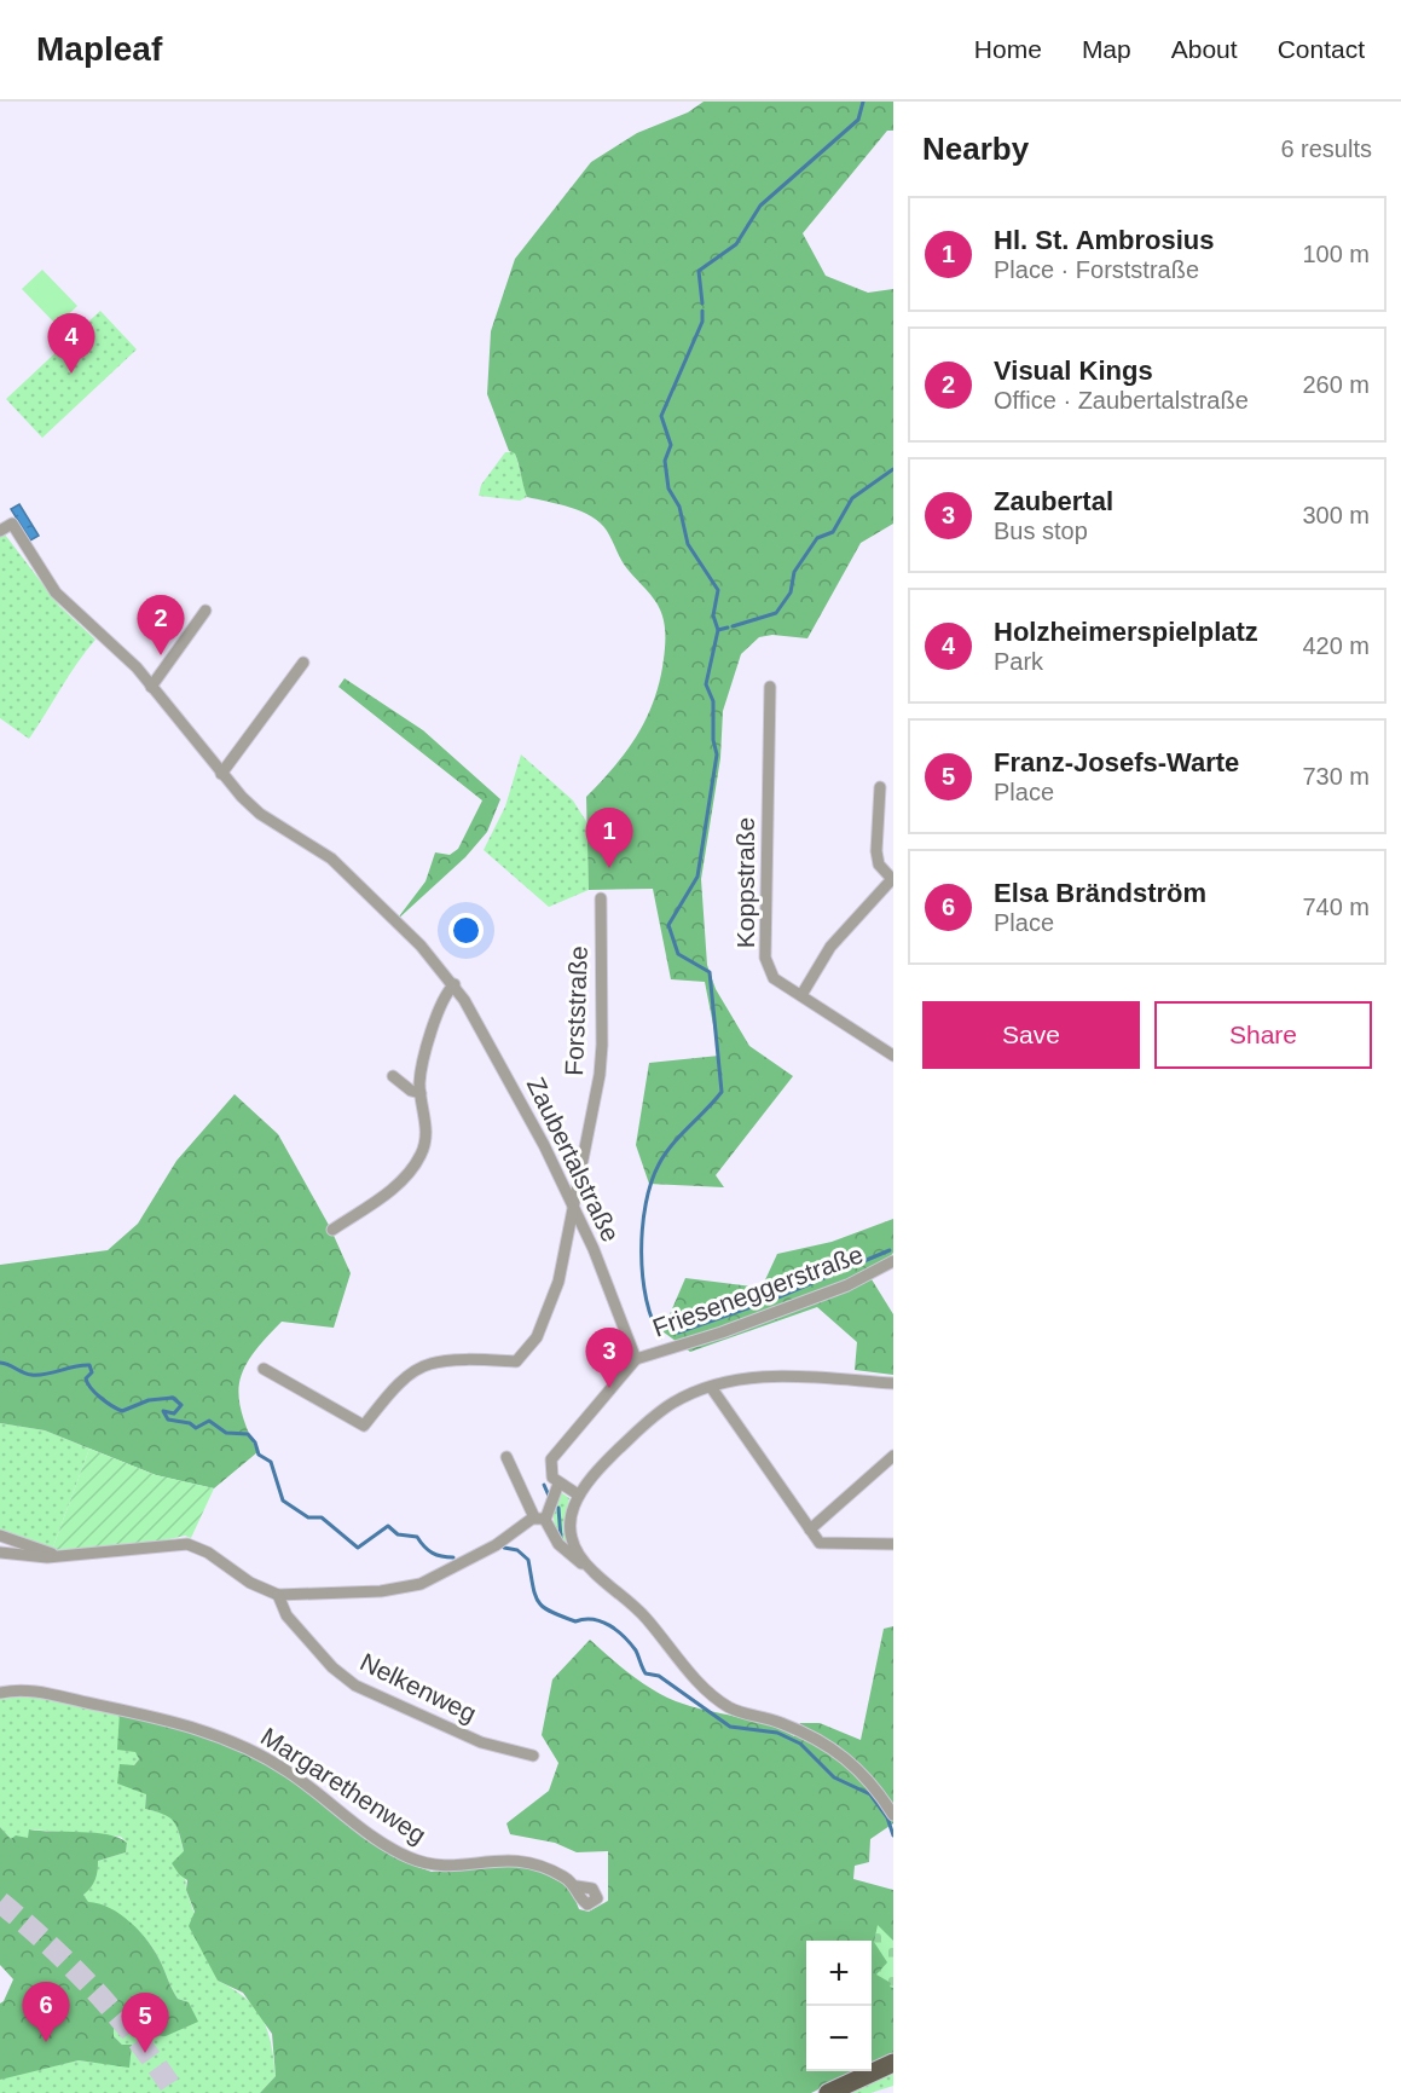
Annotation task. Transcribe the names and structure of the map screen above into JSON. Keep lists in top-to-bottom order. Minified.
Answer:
{"streets":{"street":["Koppstraße","Forststraße","Zaubertalstraße","Frieseneggerstraße","Nelkenweg","Margarethenweg"]},"crossings":[["Forststraße","Zaubertalstraße"],["Zaubertalstraße","Frieseneggerstraße"]],"page":{"header":"Mapleaf","nav":["Home","Map","About","Contact"],"heading":["Nearby","6 results"],"list":[{"mark":"1","name":"Hl. St. Ambrosius","note":"Place · Forststraße","value":"100 m"},{"mark":"2","name":"Visual Kings","note":"Office · Zaubertalstraße","value":"260 m"},{"mark":"3","name":"Zaubertal","note":"Bus stop","value":"300 m"},{"mark":"4","name":"Holzheimerspielplatz","note":"Park","value":"420 m"},{"mark":"5","name":"Franz-Josefs-Warte","note":"Place","value":"730 m"},{"mark":"6","name":"Elsa Brändström","note":"Place","value":"740 m"}],"pins":["4","2","1","3","6","5"],"buttons":["Save","Share"],"map_buttons":["+","−"]}}
